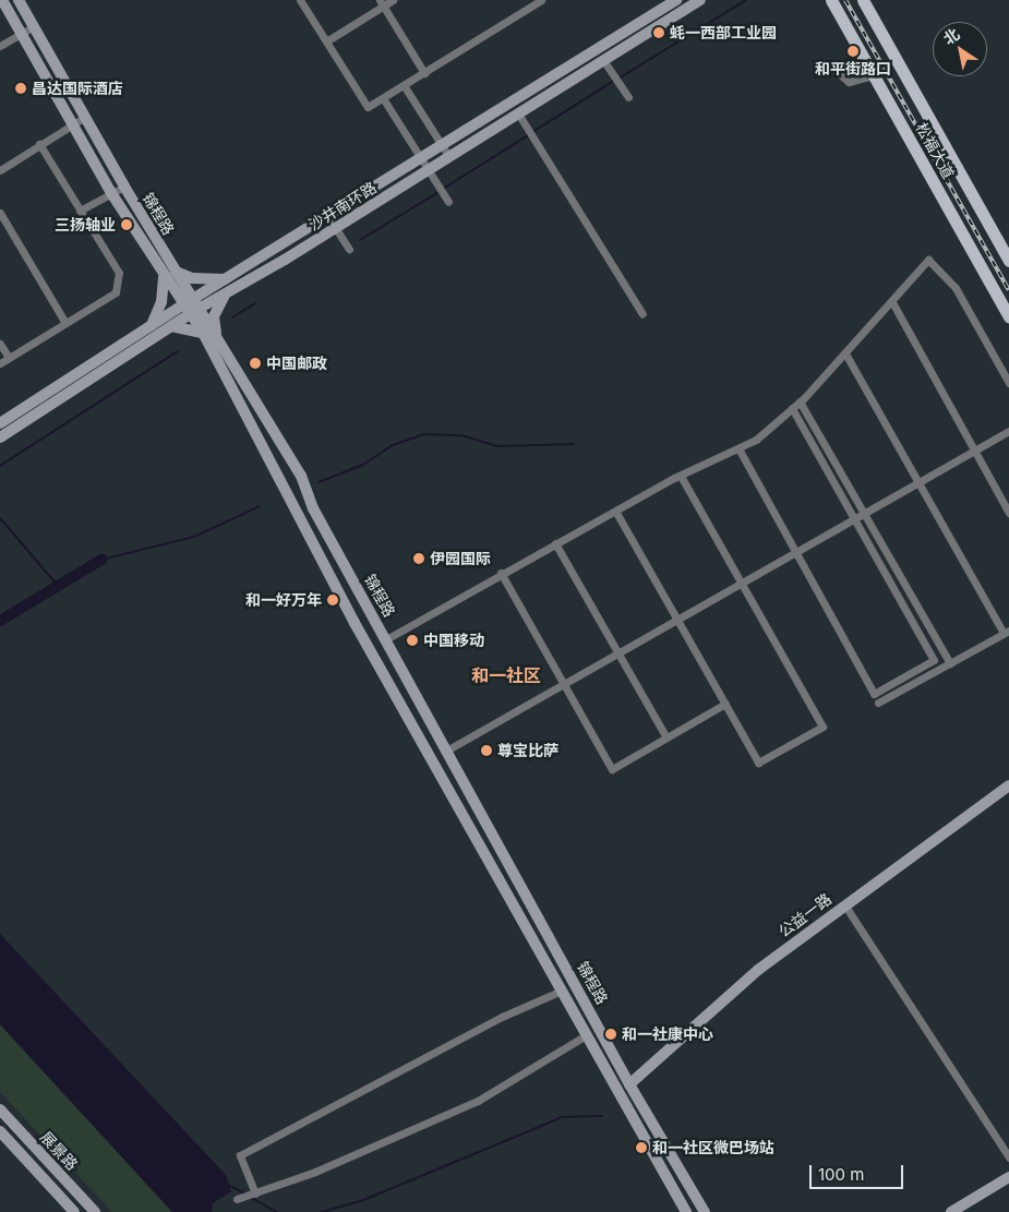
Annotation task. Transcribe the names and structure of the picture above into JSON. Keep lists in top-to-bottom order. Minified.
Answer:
{"streets":{"main road":["松福大道","沙井南环路","锦程路","公益一路","展景路"]},"crossings":[["沙井南环路","锦程路"],["锦程路","公益一路"]],"districts":["和一社区"],"places":["蚝一西部工业园","和平街路口","昌达国际酒店","三扬轴业","中国邮政","伊园国际","和一好万年","中国移动","尊宝比萨","和一社康中心","和一社区微巴场站"],"scale_bar":"100 m","north":"top left"}
